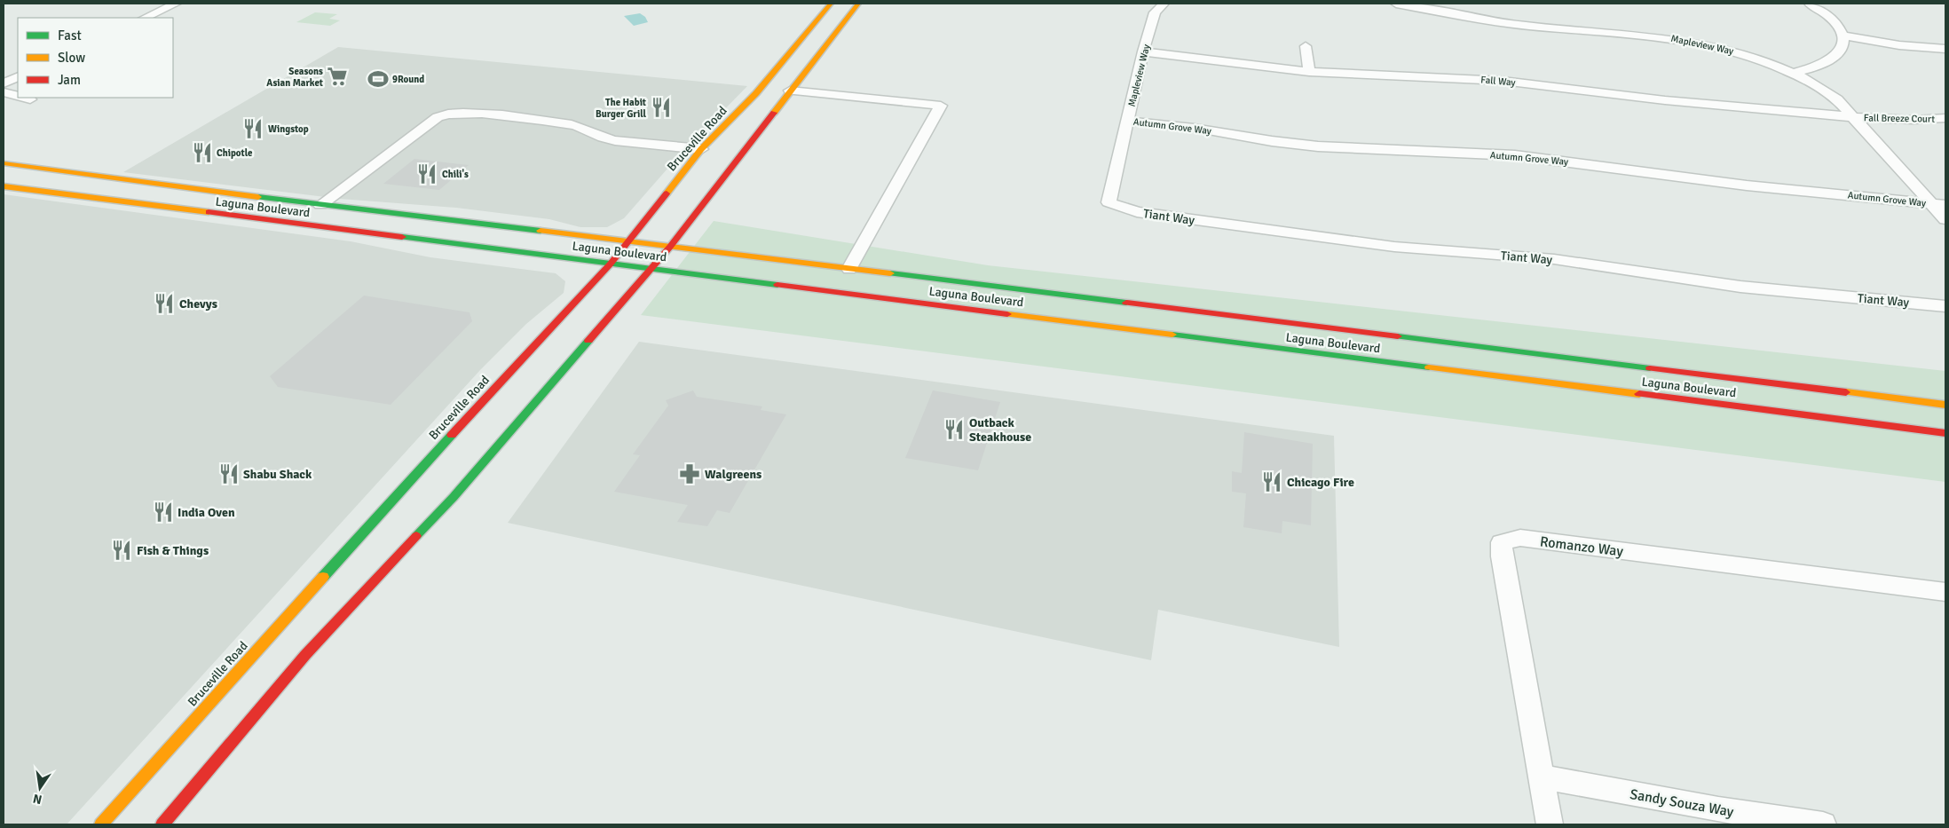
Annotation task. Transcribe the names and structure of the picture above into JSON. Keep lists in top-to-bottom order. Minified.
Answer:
{"streets":{"main road":["Bruceville Road","Laguna Boulevard"],"street":["Mapleview Way","Fall Way","Fall Breeze Court","Autumn Grove Way","Tiant Way","Romanzo Way","Sandy Souza Way"]},"crossings":[["Mapleview Way","Fall Way"],["Mapleview Way","Fall Breeze Court"],["Mapleview Way","Autumn Grove Way"],["Mapleview Way","Tiant Way"],["Fall Way","Fall Breeze Court"],["Bruceville Road","Laguna Boulevard"],["Romanzo Way","Sandy Souza Way"]],"places":{"supermarket":["Seasons Asian Market"],"sports":["9Round"],"restaurant":["The Habit Burger Grill","Wingstop","Chipotle","Chili's","Chevys","Outback Steakhouse","Shabu Shack","Chicago Fire","India Oven","Fish & Things"],"pharmacy":["Walgreens"]},"legend":["Fast","Slow","Jam"],"north":"bottom"}
